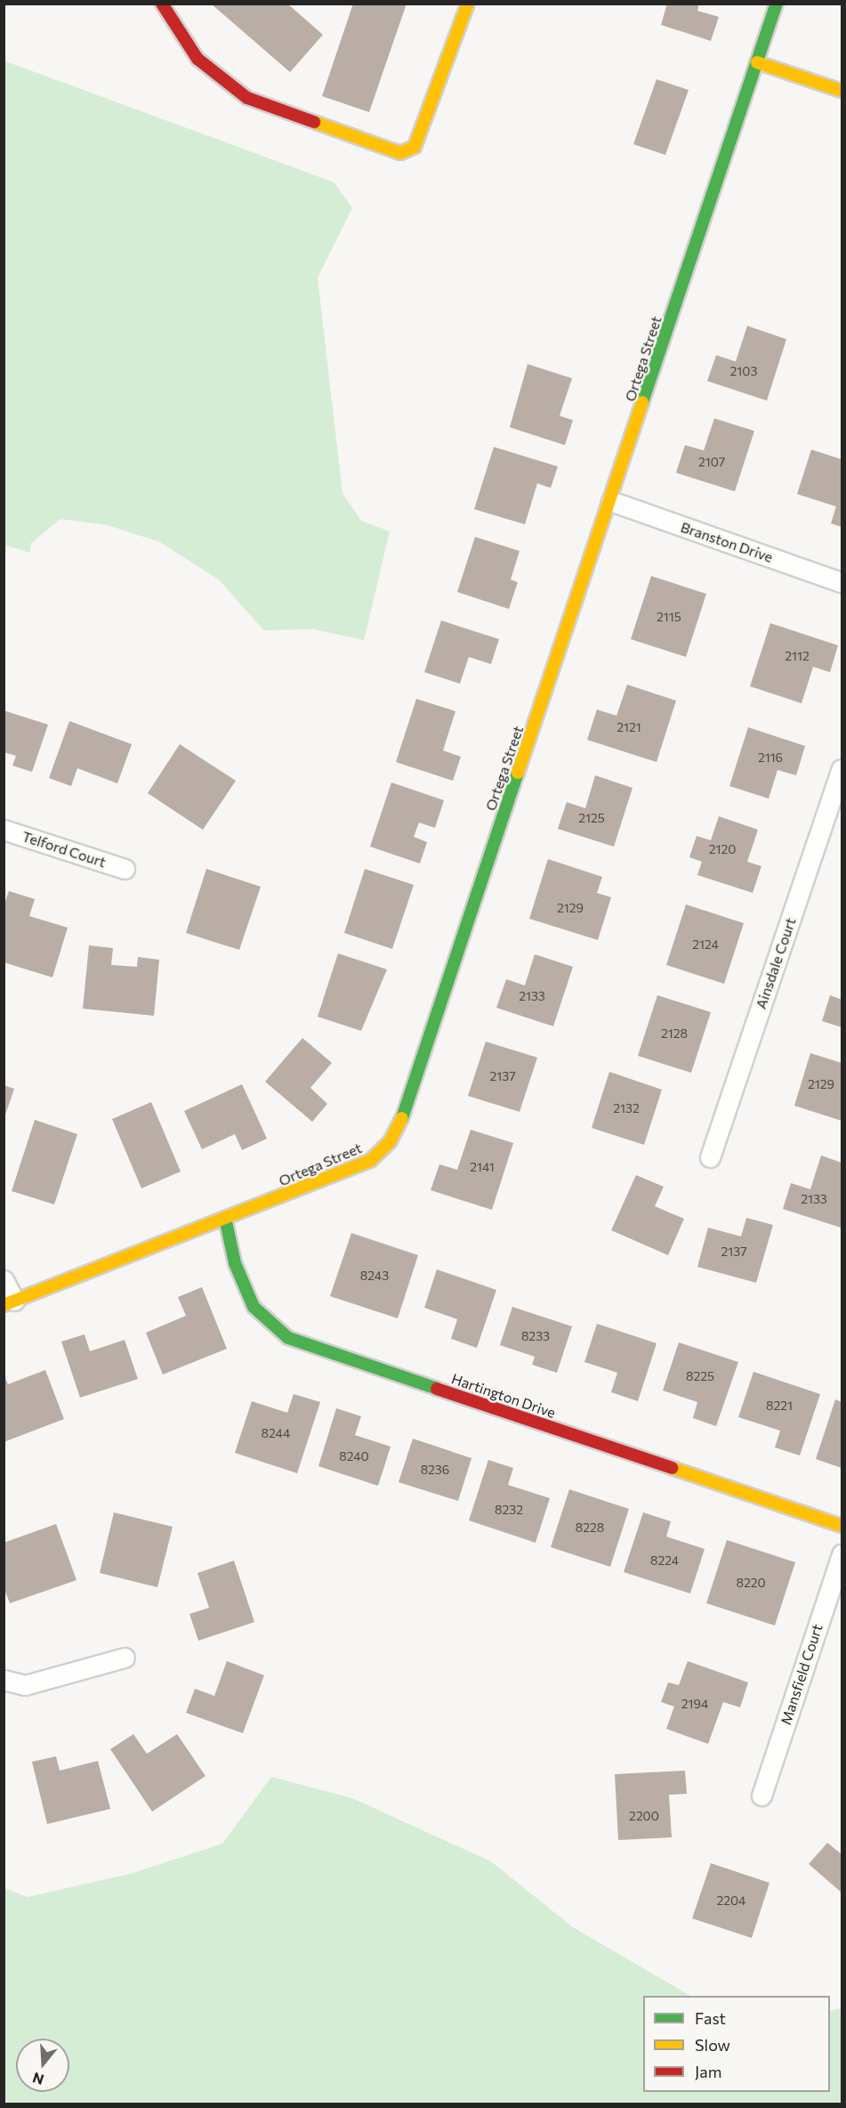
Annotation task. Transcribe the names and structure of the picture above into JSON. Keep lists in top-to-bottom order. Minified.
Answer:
{"streets":{"street":["Ortega Street","Branston Drive","Telford Court","Ainsdale Court","Hartington Drive","Mansfield Court"]},"crossings":[["Ortega Street","Branston Drive"],["Ortega Street","Hartington Drive"]],"house_numbers":["2103","2107","2115","2112","2121","2116","2125","2120","2129","2124","2133","2128","2137","2129","2132","2141","2133","2137","8243","8233","8225","8221","8244","8240","8236","8232","8228","8224","8220","2194","2200","2204"],"legend":["Fast","Slow","Jam"],"north":"bottom"}
